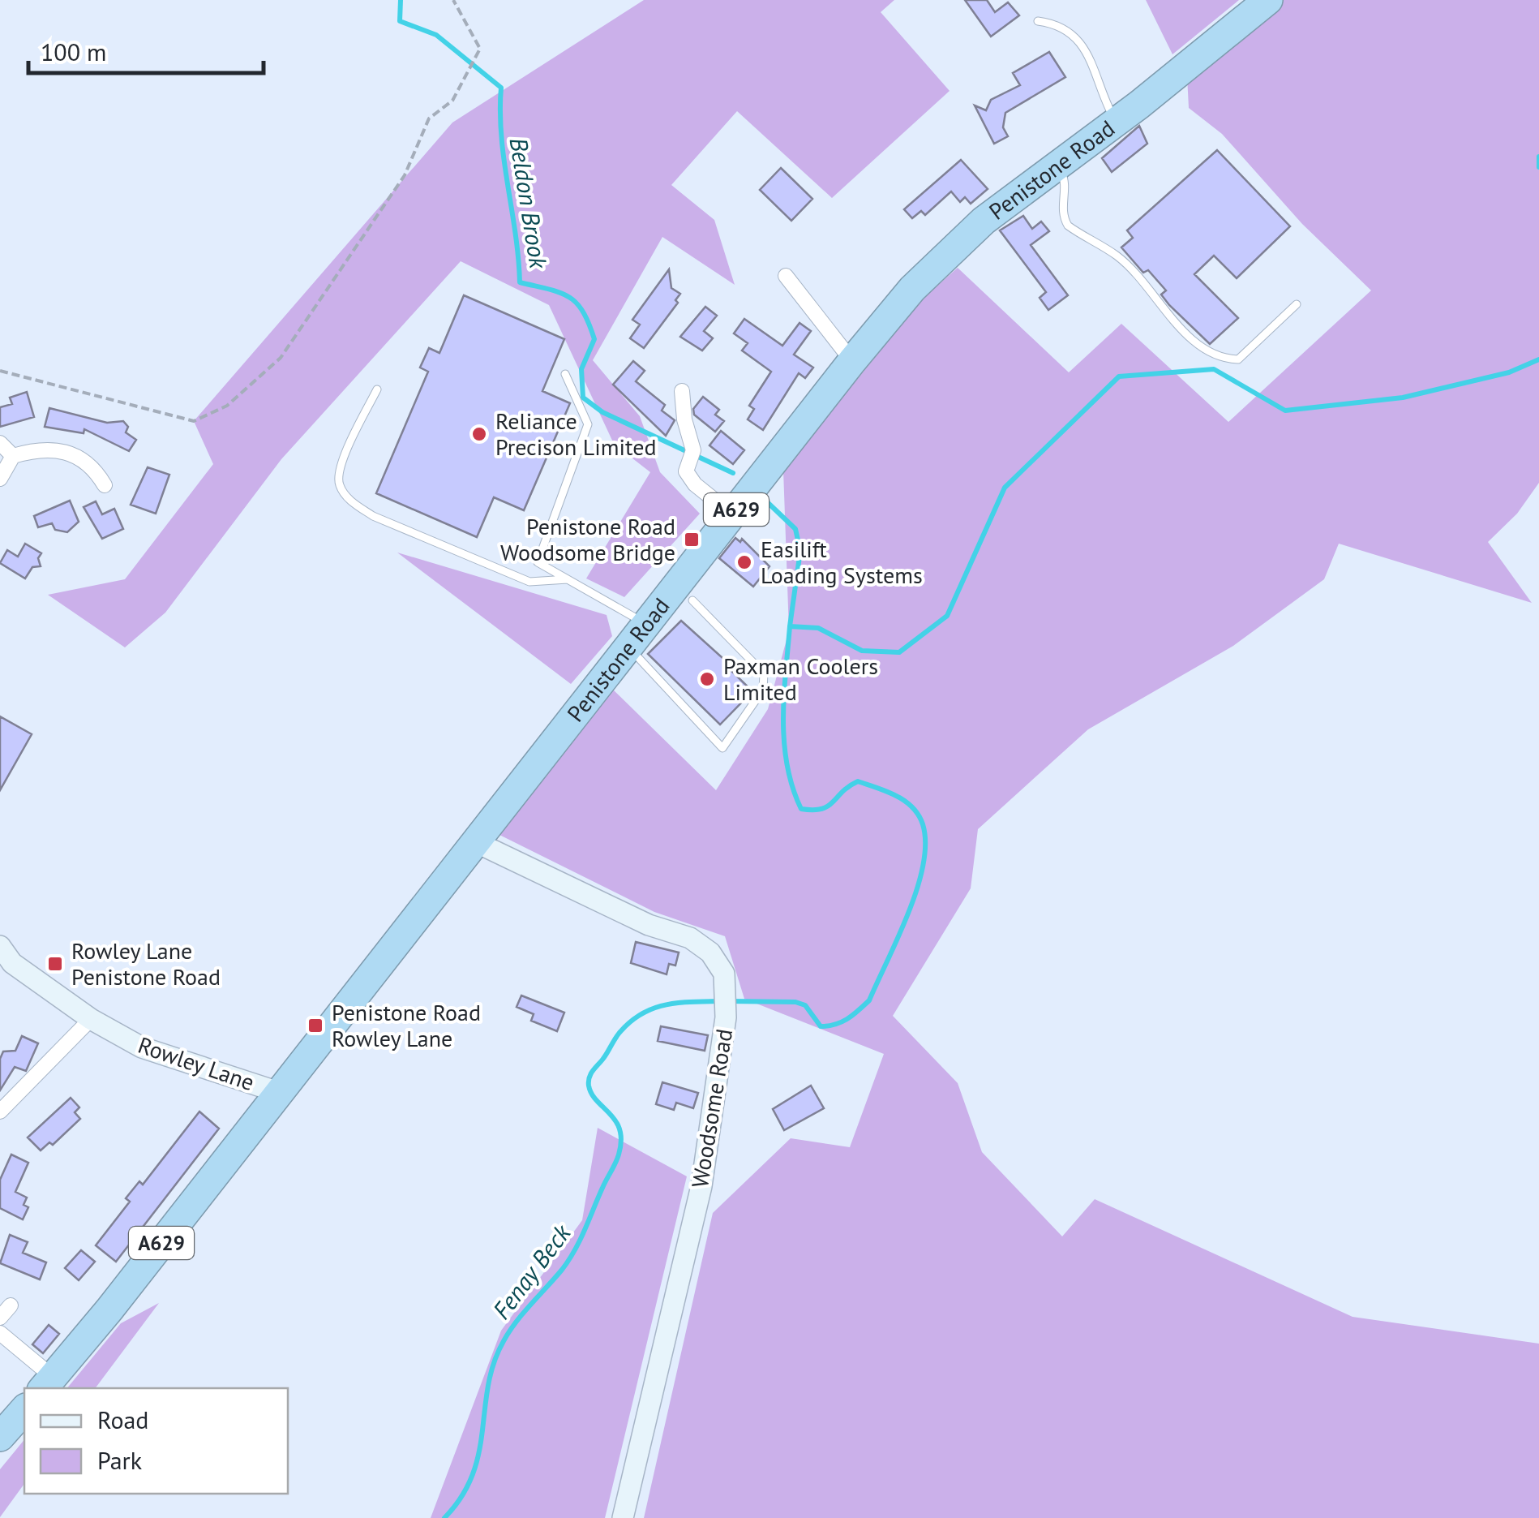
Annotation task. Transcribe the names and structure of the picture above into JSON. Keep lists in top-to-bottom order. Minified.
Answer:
{"streets":{"highway":["Penistone Road","A629"],"street":["Rowley Lane","Woodsome Road"]},"crossings":[["Penistone Road","Rowley Lane"],["Penistone Road","Woodsome Road"]],"water":["Beldon Brook","Fenay Beck"],"places":{"other":["Reliance Precison Limited","Easilift Loading Systems","Paxman Coolers Limited"],"transit":["Penistone Road Woodsome Bridge","Rowley Lane Penistone Road","Penistone Road Rowley Lane"]},"legend":["Road","Park"],"scale_bar":"100 m"}
